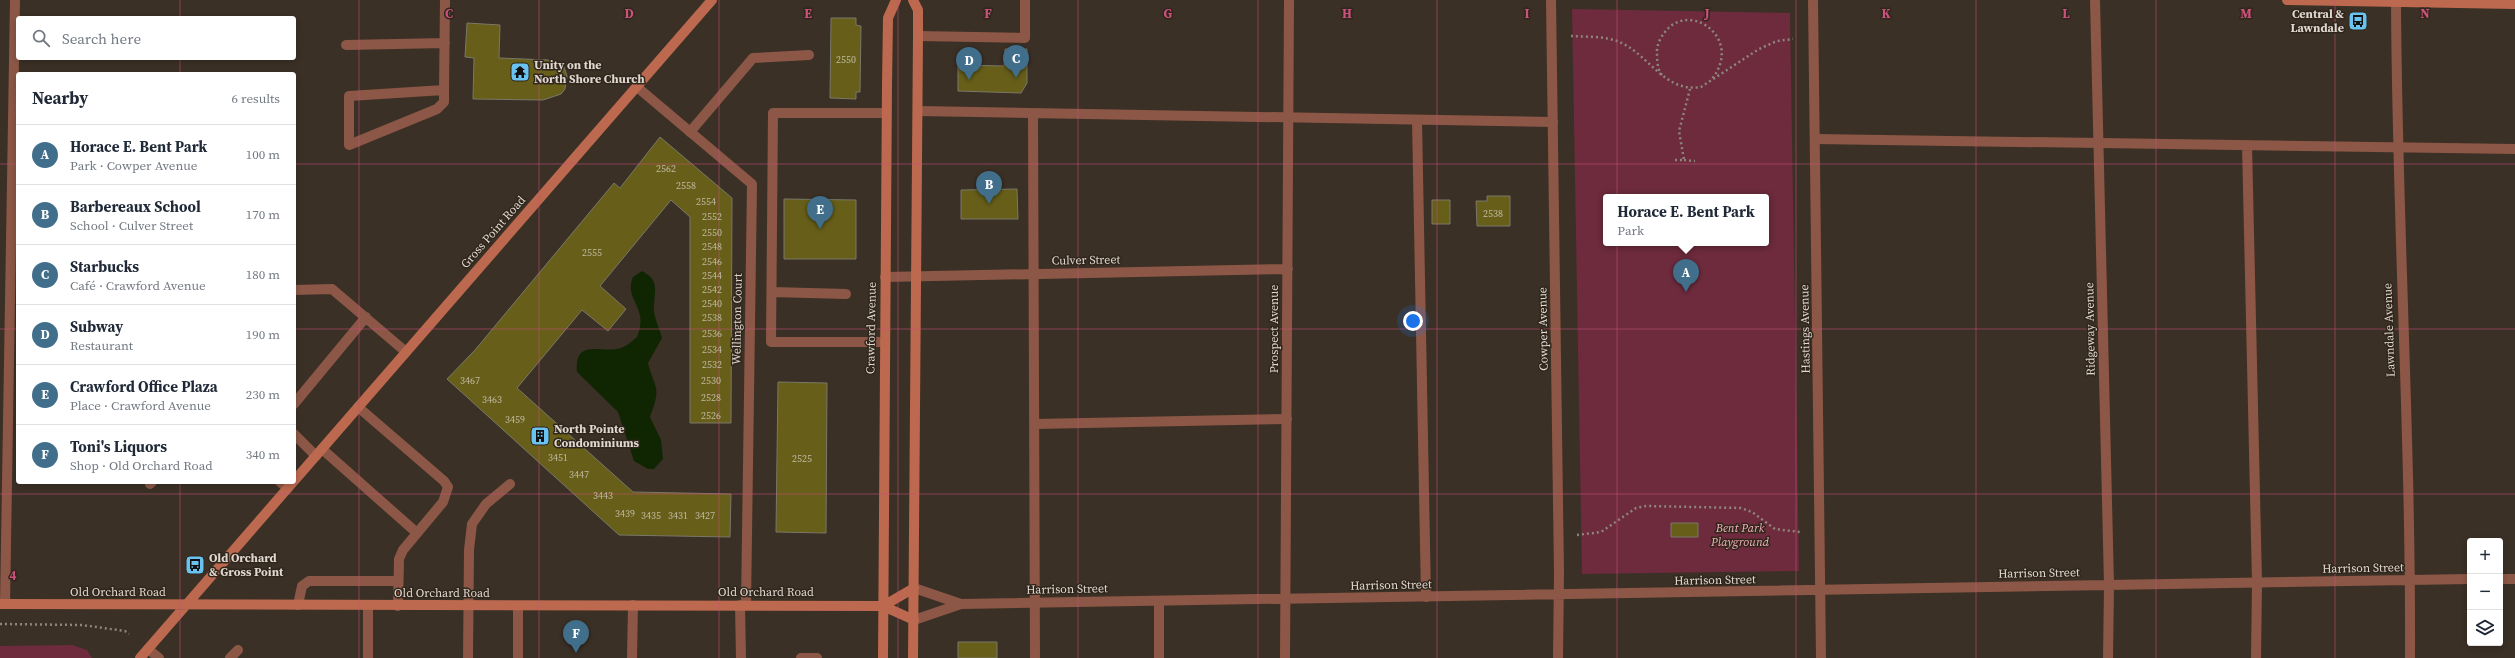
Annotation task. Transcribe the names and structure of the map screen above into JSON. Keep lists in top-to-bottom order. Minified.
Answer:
{"streets":{"main road":["Gross Point Road","Crawford Avenue","Old Orchard Road"],"street":["Culver Street","Wellington Court","Prospect Avenue","Cowper Avenue","Hastings Avenue","Ridgeway Avenue","Lawndale Avenue","Harrison Street"]},"crossings":[["Gross Point Road","Wellington Court"],["Gross Point Road","Old Orchard Road"],["Culver Street","Crawford Avenue"],["Culver Street","Prospect Avenue"],["Wellington Court","Old Orchard Road"],["Crawford Avenue","Old Orchard Road"],["Prospect Avenue","Harrison Street"],["Cowper Avenue","Harrison Street"],["Hastings Avenue","Harrison Street"],["Ridgeway Avenue","Harrison Street"],["Lawndale Avenue","Harrison Street"],["Harrison Street","Old Orchard Road"]],"parks":["Bent Park Playground"],"places":{"bus stop":["Central & Lawndale","Old Orchard & Gross Point"],"temple":["Unity on the North Shore Church"],"building":["North Pointe Condominiums"]},"house_numbers":["2550","2562","2558","2554","2538","2552","2550","2548","2555","2546","2544","2542","2540","2538","2536","2534","2532","3467","2530","2528","3463","2526","3459","3451","2525","3447","3443","3439","3435","3431","3427"],"page":{"search":"Search here","pins":["C","D","B","E","A","F"],"heading":["Nearby","6 results"],"list":[{"mark":"A","name":"Horace E. Bent Park","note":"Park · Cowper Avenue","value":"100 m"},{"mark":"B","name":"Barbereaux School","note":"School · Culver Street","value":"170 m"},{"mark":"C","name":"Starbucks","note":"Café · Crawford Avenue","value":"180 m"},{"mark":"D","name":"Subway","note":"Restaurant","value":"190 m"},{"mark":"E","name":"Crawford Office Plaza","note":"Place · Crawford Avenue","value":"230 m"},{"mark":"F","name":"Toni's Liquors","note":"Shop · Old Orchard Road","value":"340 m"}],"popup":["Horace E. Bent Park","Park"],"map_buttons":["+","−"]},"grid":{"columns":["C","D","E","F","G","H","I","J","K","L","M","N"],"rows":["4"]}}
